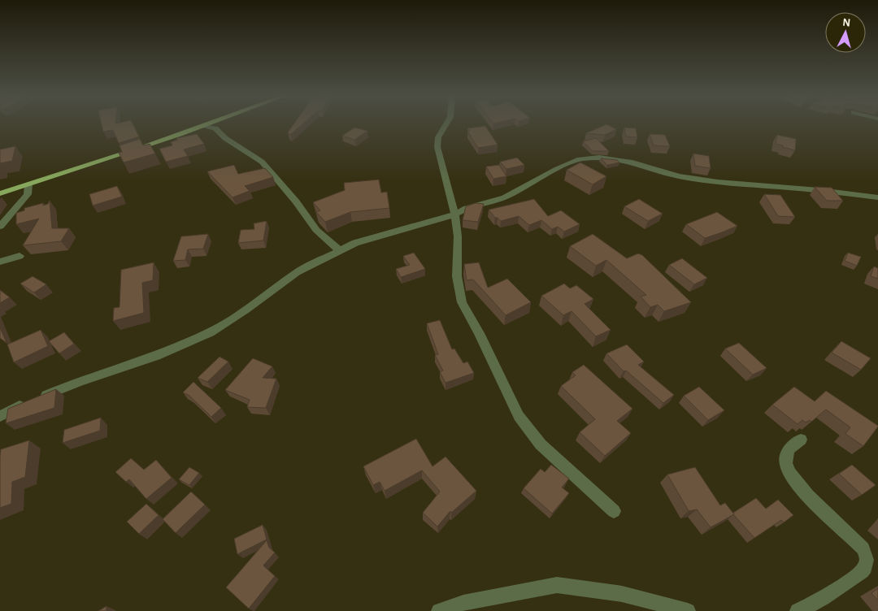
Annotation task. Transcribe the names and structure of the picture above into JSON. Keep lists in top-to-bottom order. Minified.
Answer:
{"north":"top"}
